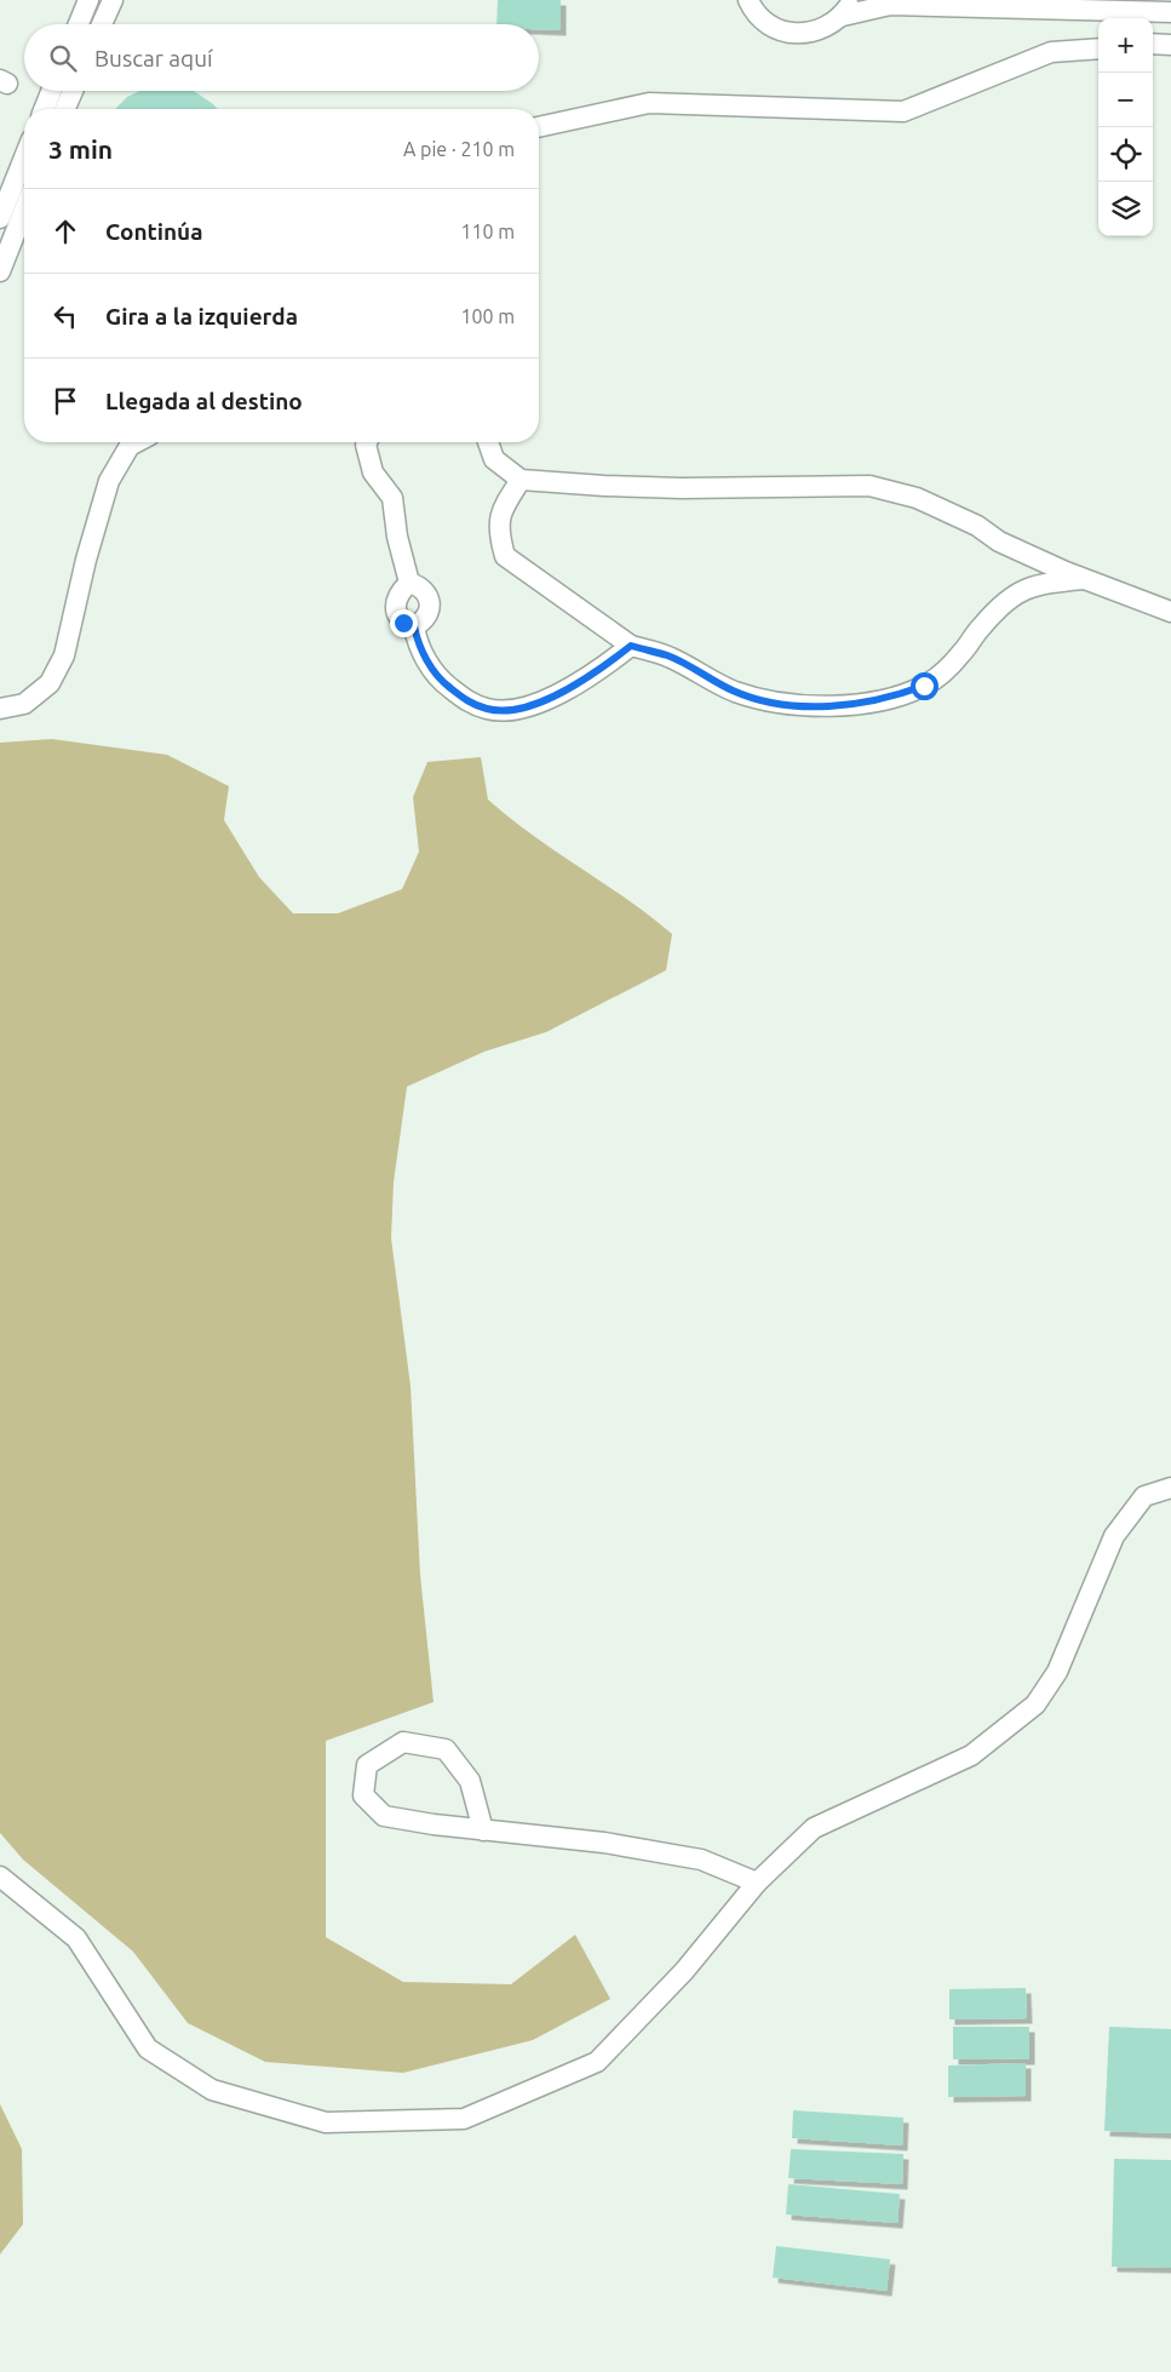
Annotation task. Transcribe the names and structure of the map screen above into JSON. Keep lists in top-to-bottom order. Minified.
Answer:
{"page":{"map_buttons":["+","−"],"search":"Buscar aquí","heading":["3 min","A pie · 210 m"],"list":[["Continúa","110 m"],["Gira a la izquierda","100 m"],"Llegada al destino"]}}
